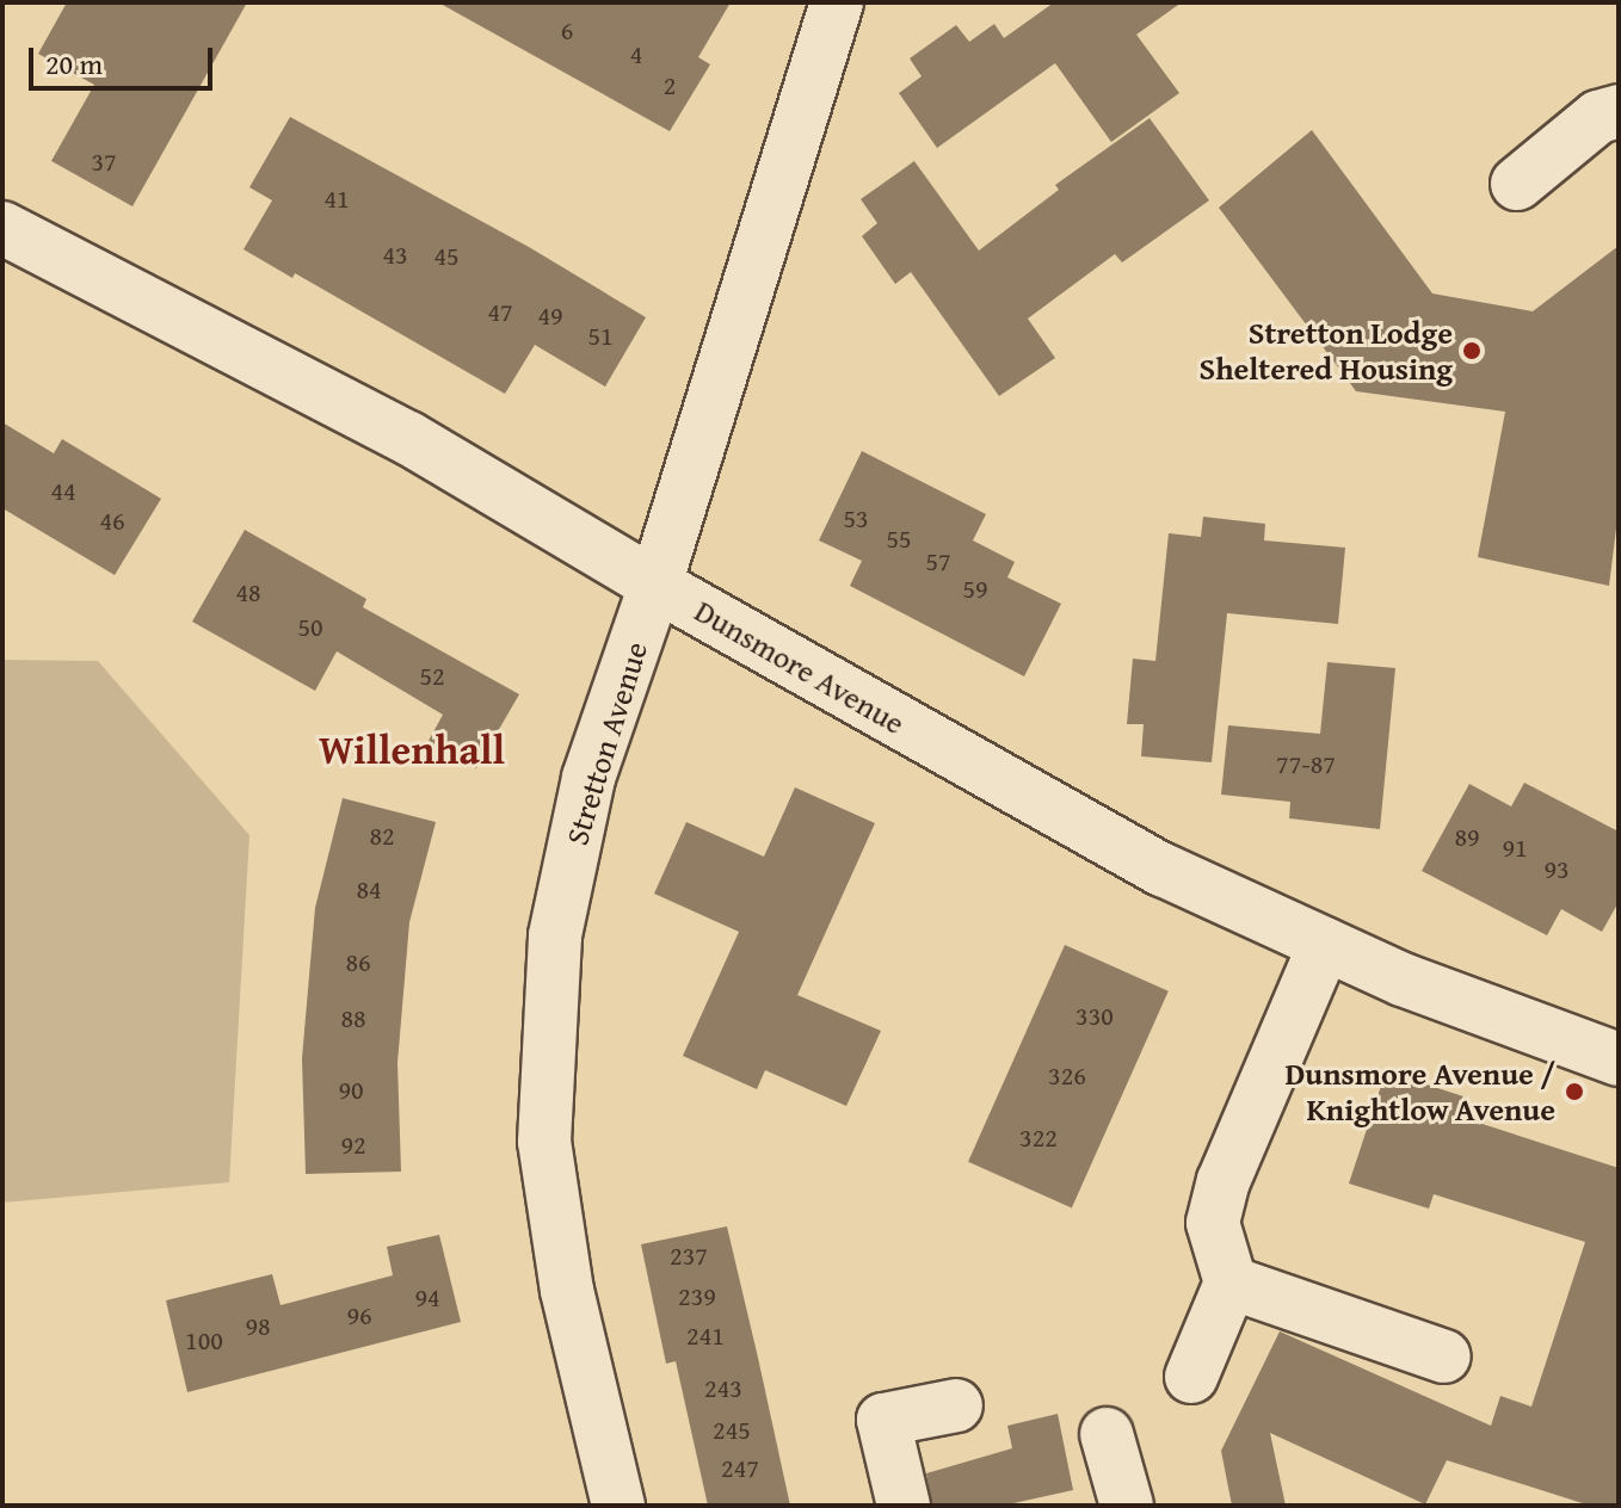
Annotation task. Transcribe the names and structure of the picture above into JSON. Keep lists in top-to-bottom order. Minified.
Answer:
{"streets":{"street":["Dunsmore Avenue","Stretton Avenue"]},"crossings":[["Dunsmore Avenue","Stretton Avenue"]],"districts":["Willenhall"],"places":["Stretton Lodge Sheltered Housing","Dunsmore Avenue / Knightlow Avenue"],"house_numbers":["6","4","2","37","41","43","45","47","49","51","44","53","46","55","57","59","48","50","52","77-87","82","89","91","93","84","86","330","88","326","90","322","92","237","239","94","96","98","241","100","243","245","247"],"scale_bar":"20 m"}
